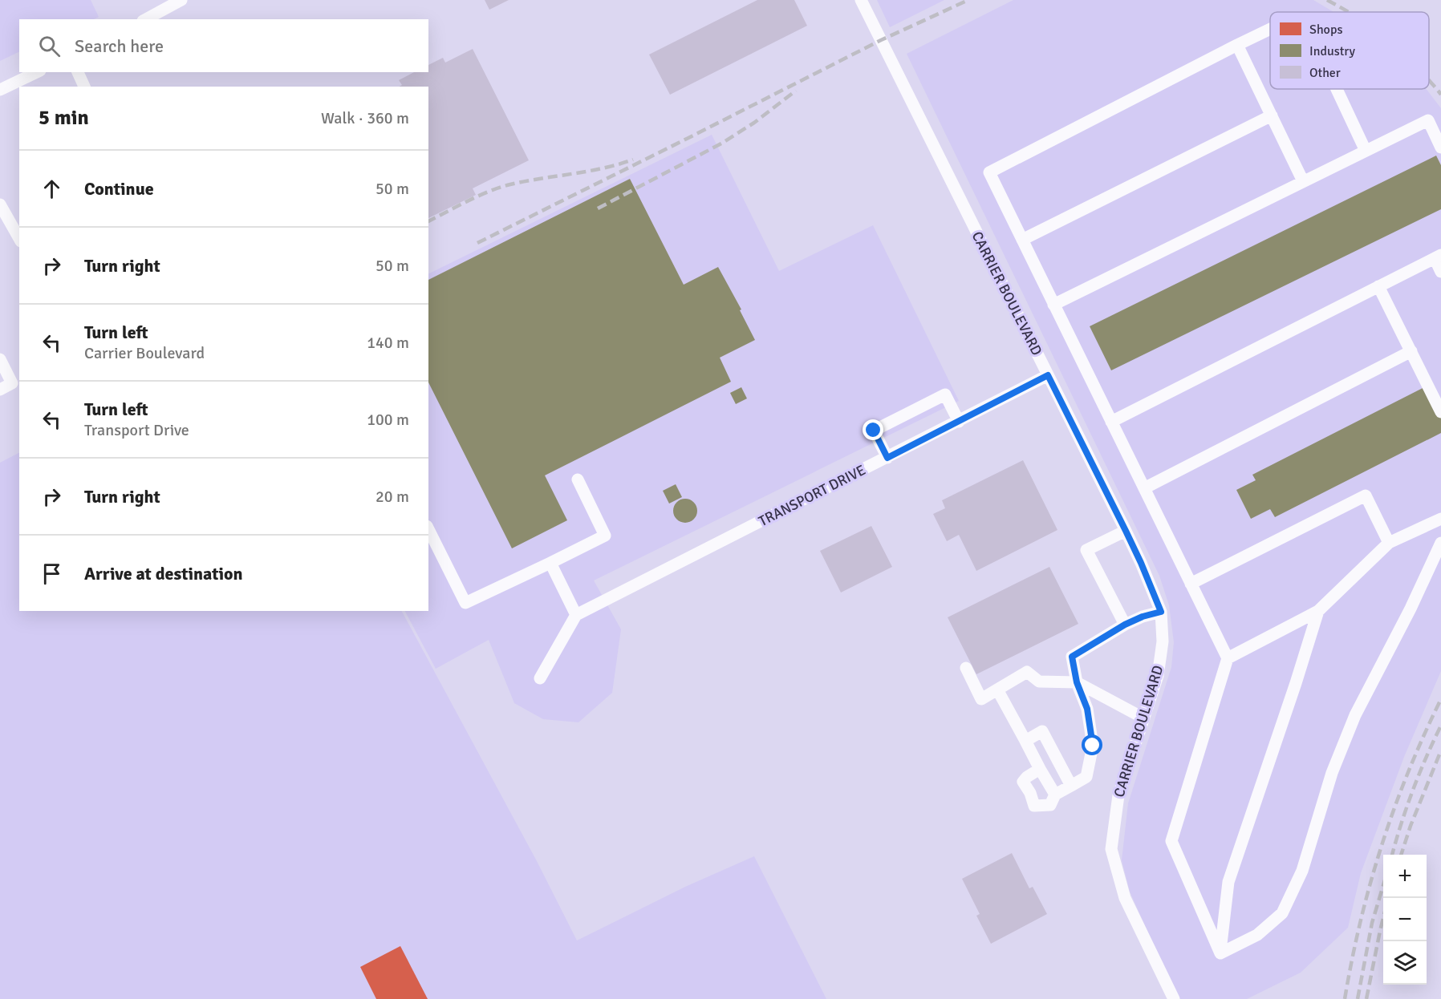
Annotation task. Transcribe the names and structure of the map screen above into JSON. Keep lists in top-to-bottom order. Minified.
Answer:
{"streets":{"street":["CARRIER BOULEVARD","TRANSPORT DRIVE"]},"crossings":[["CARRIER BOULEVARD","TRANSPORT DRIVE"]],"legend":["Shops","Industry","Other"],"page":{"search":"Search here","heading":["5 min","Walk · 360 m"],"list":[["Continue","50 m"],["Turn right","50 m"],["Turn left","Carrier Boulevard","140 m"],["Turn left","Transport Drive","100 m"],["Turn right","20 m"],"Arrive at destination"],"map_buttons":["+","−"]}}
